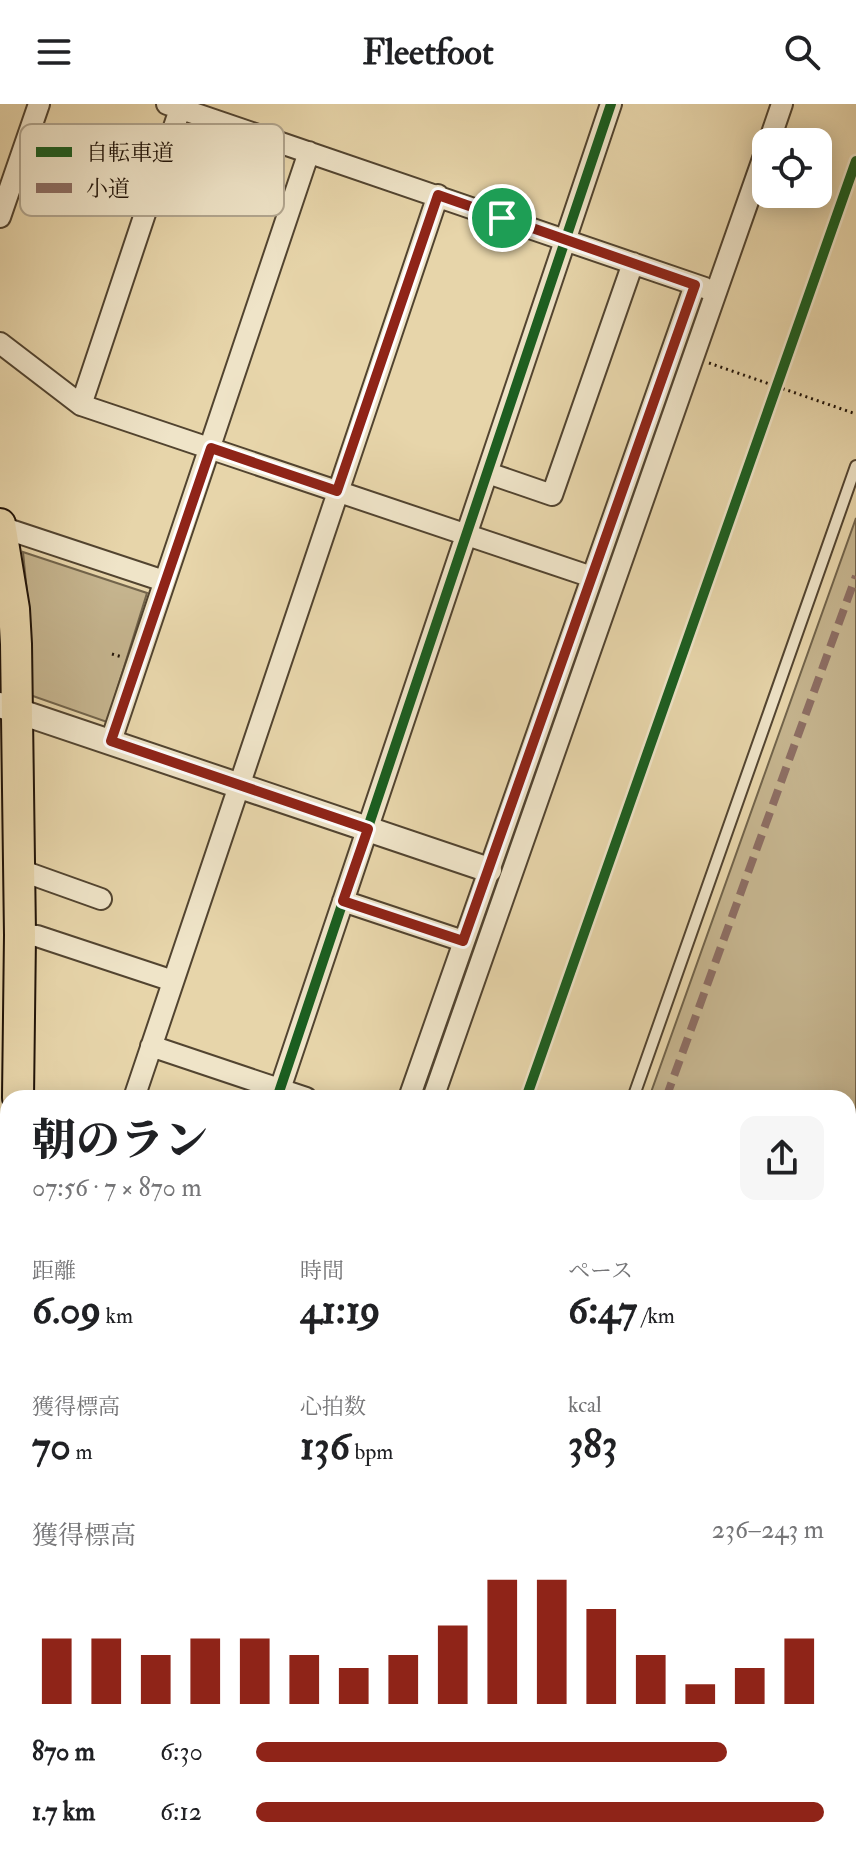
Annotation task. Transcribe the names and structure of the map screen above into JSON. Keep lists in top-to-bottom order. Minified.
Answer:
{"legend":["自転車道","小道"],"page":{"header":"Fleetfoot","heading":["朝のラン","07:56 · 7 × 870 m"],"stats":[["距離","6.09 km"],["時間","41:19"],["ペース","6:47 /km"],["獲得標高","70 m"],["心拍数","136 bpm"],["kcal","383"]],"chart":["獲得標高","236–243 m"],"list":[{"name":"870 m","note":"6:30"},{"name":"1.7 km","note":"6:12"}]}}
